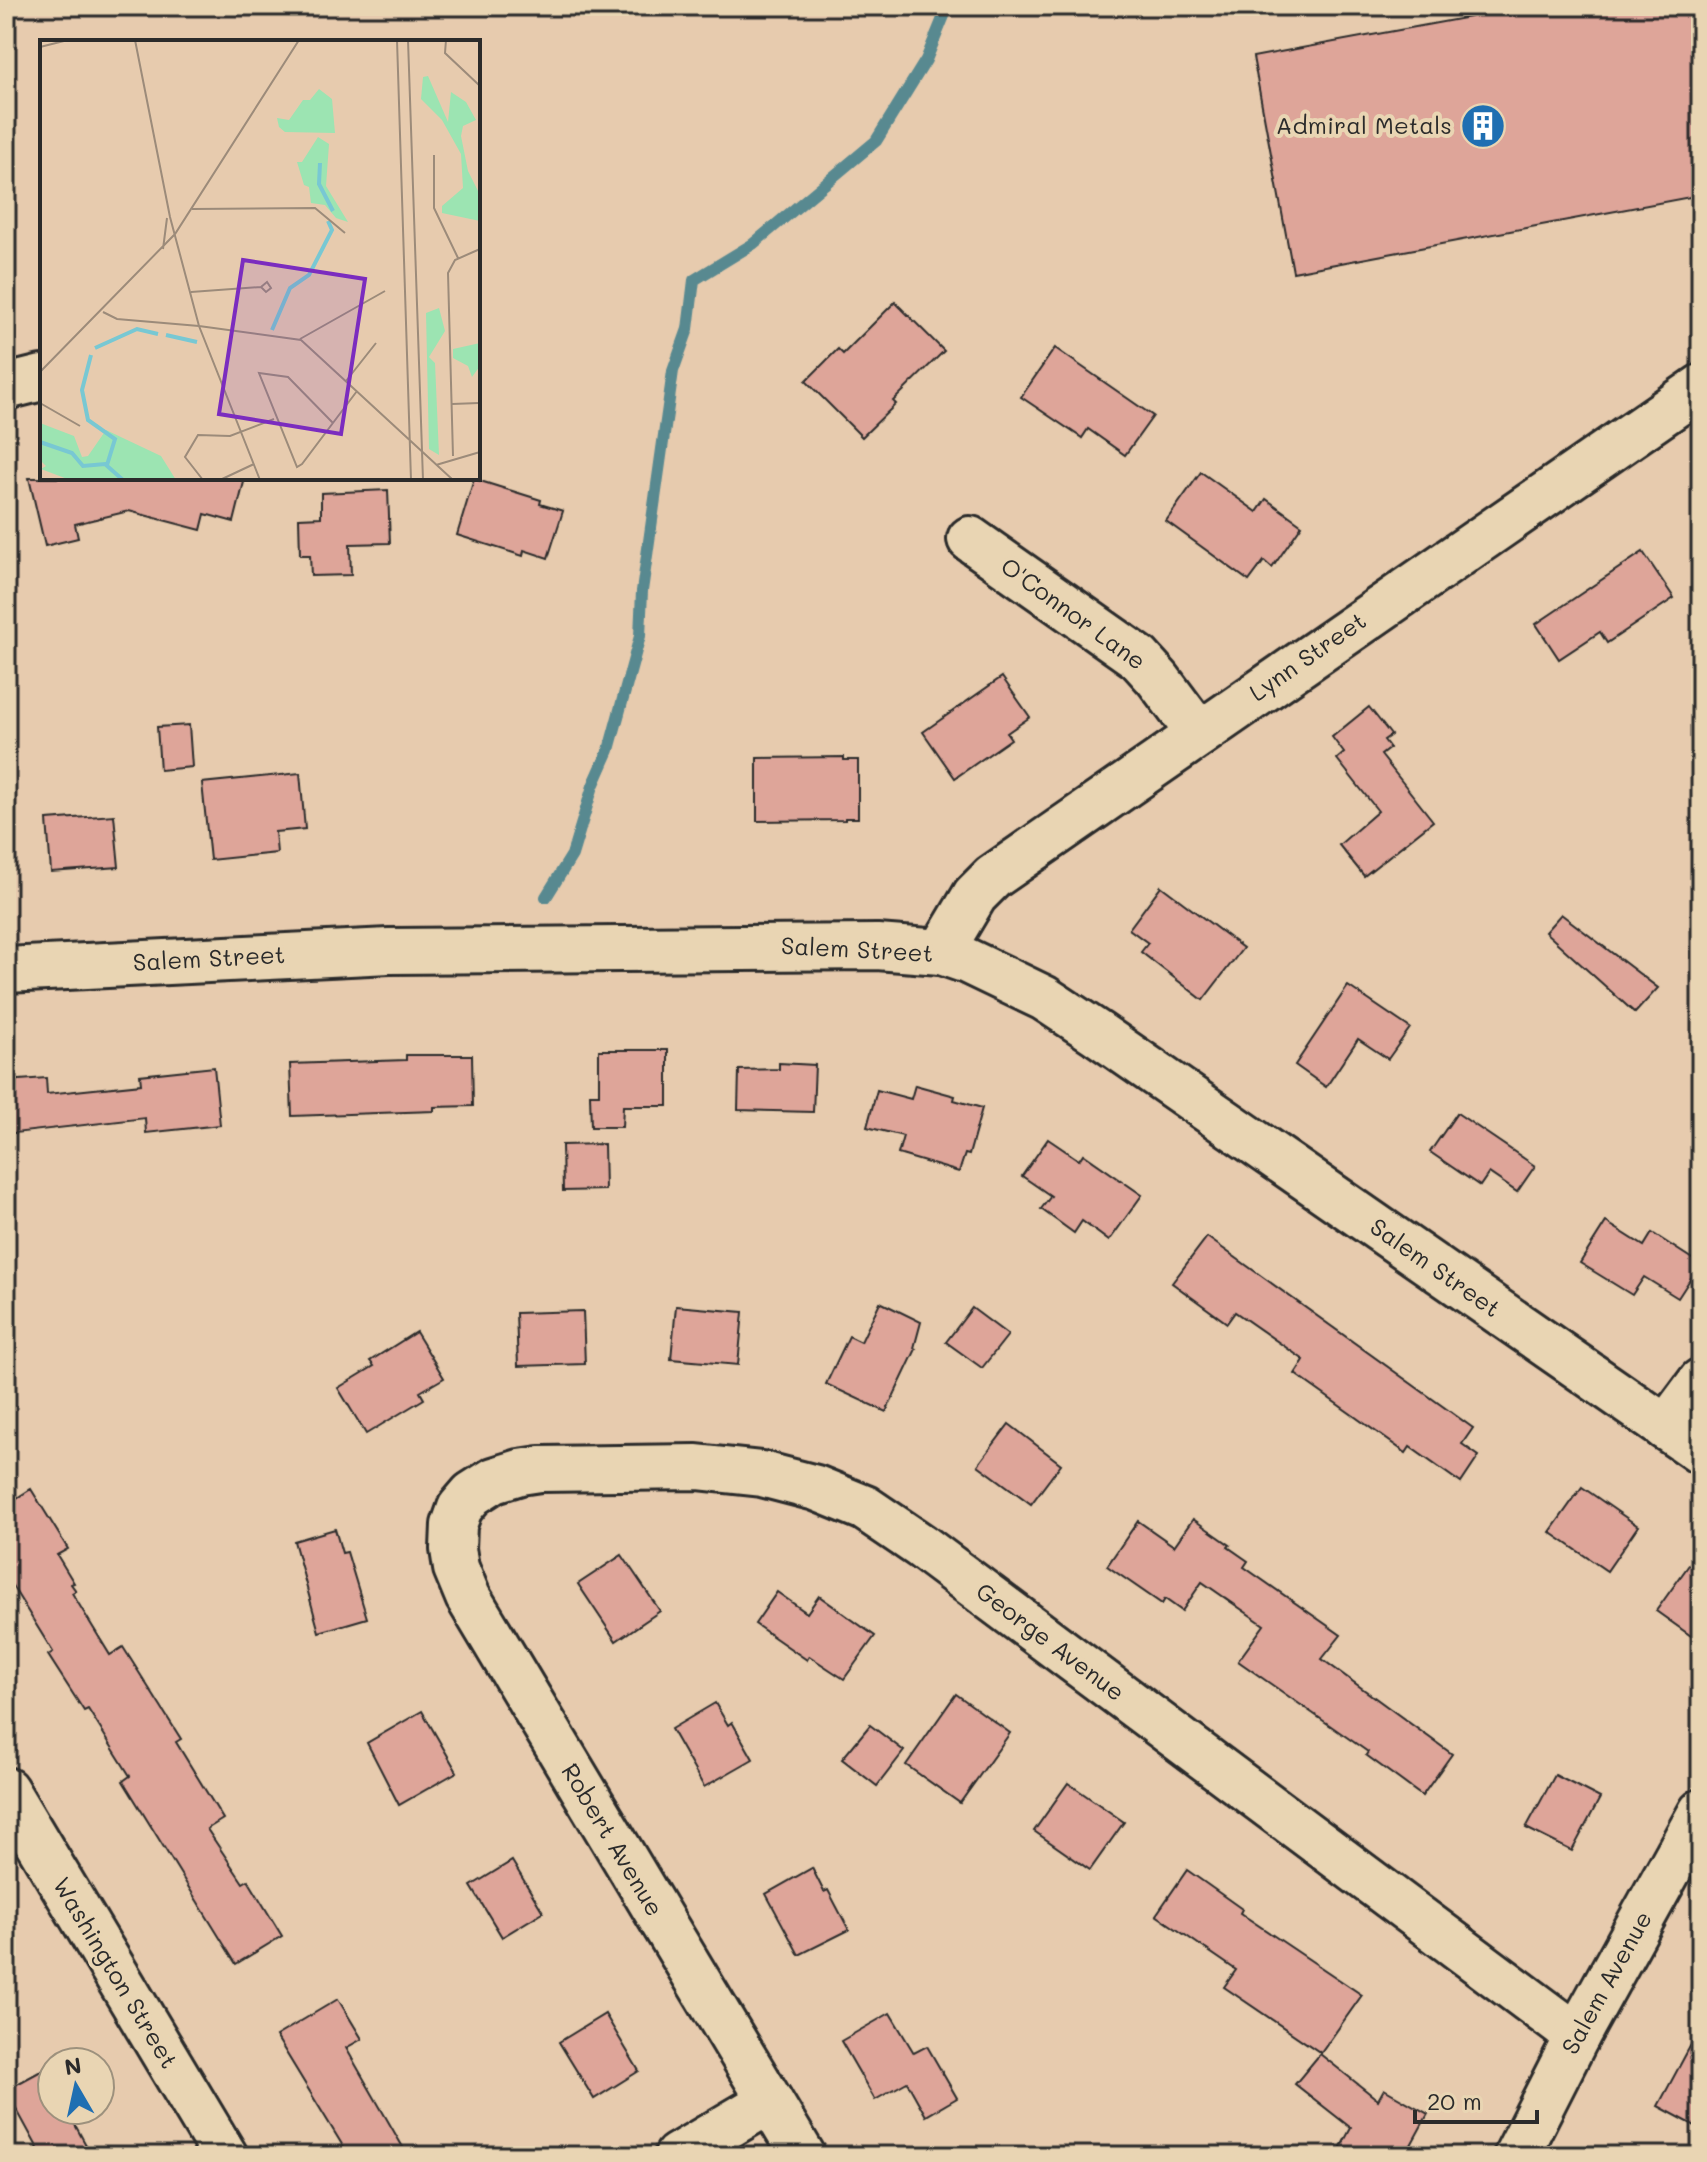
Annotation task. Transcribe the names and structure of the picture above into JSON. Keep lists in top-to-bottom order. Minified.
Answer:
{"streets":{"street":["O'Connor Lane","Lynn Street","Salem Street","George Avenue","Robert Avenue","Washington Street","Salem Avenue"]},"crossings":[["O'Connor Lane","Lynn Street"],["Lynn Street","Salem Street"],["George Avenue","Robert Avenue"],["George Avenue","Salem Avenue"]],"places":{"building":["Admiral Metals"]},"scale_bar":"20 m","north":"top"}
